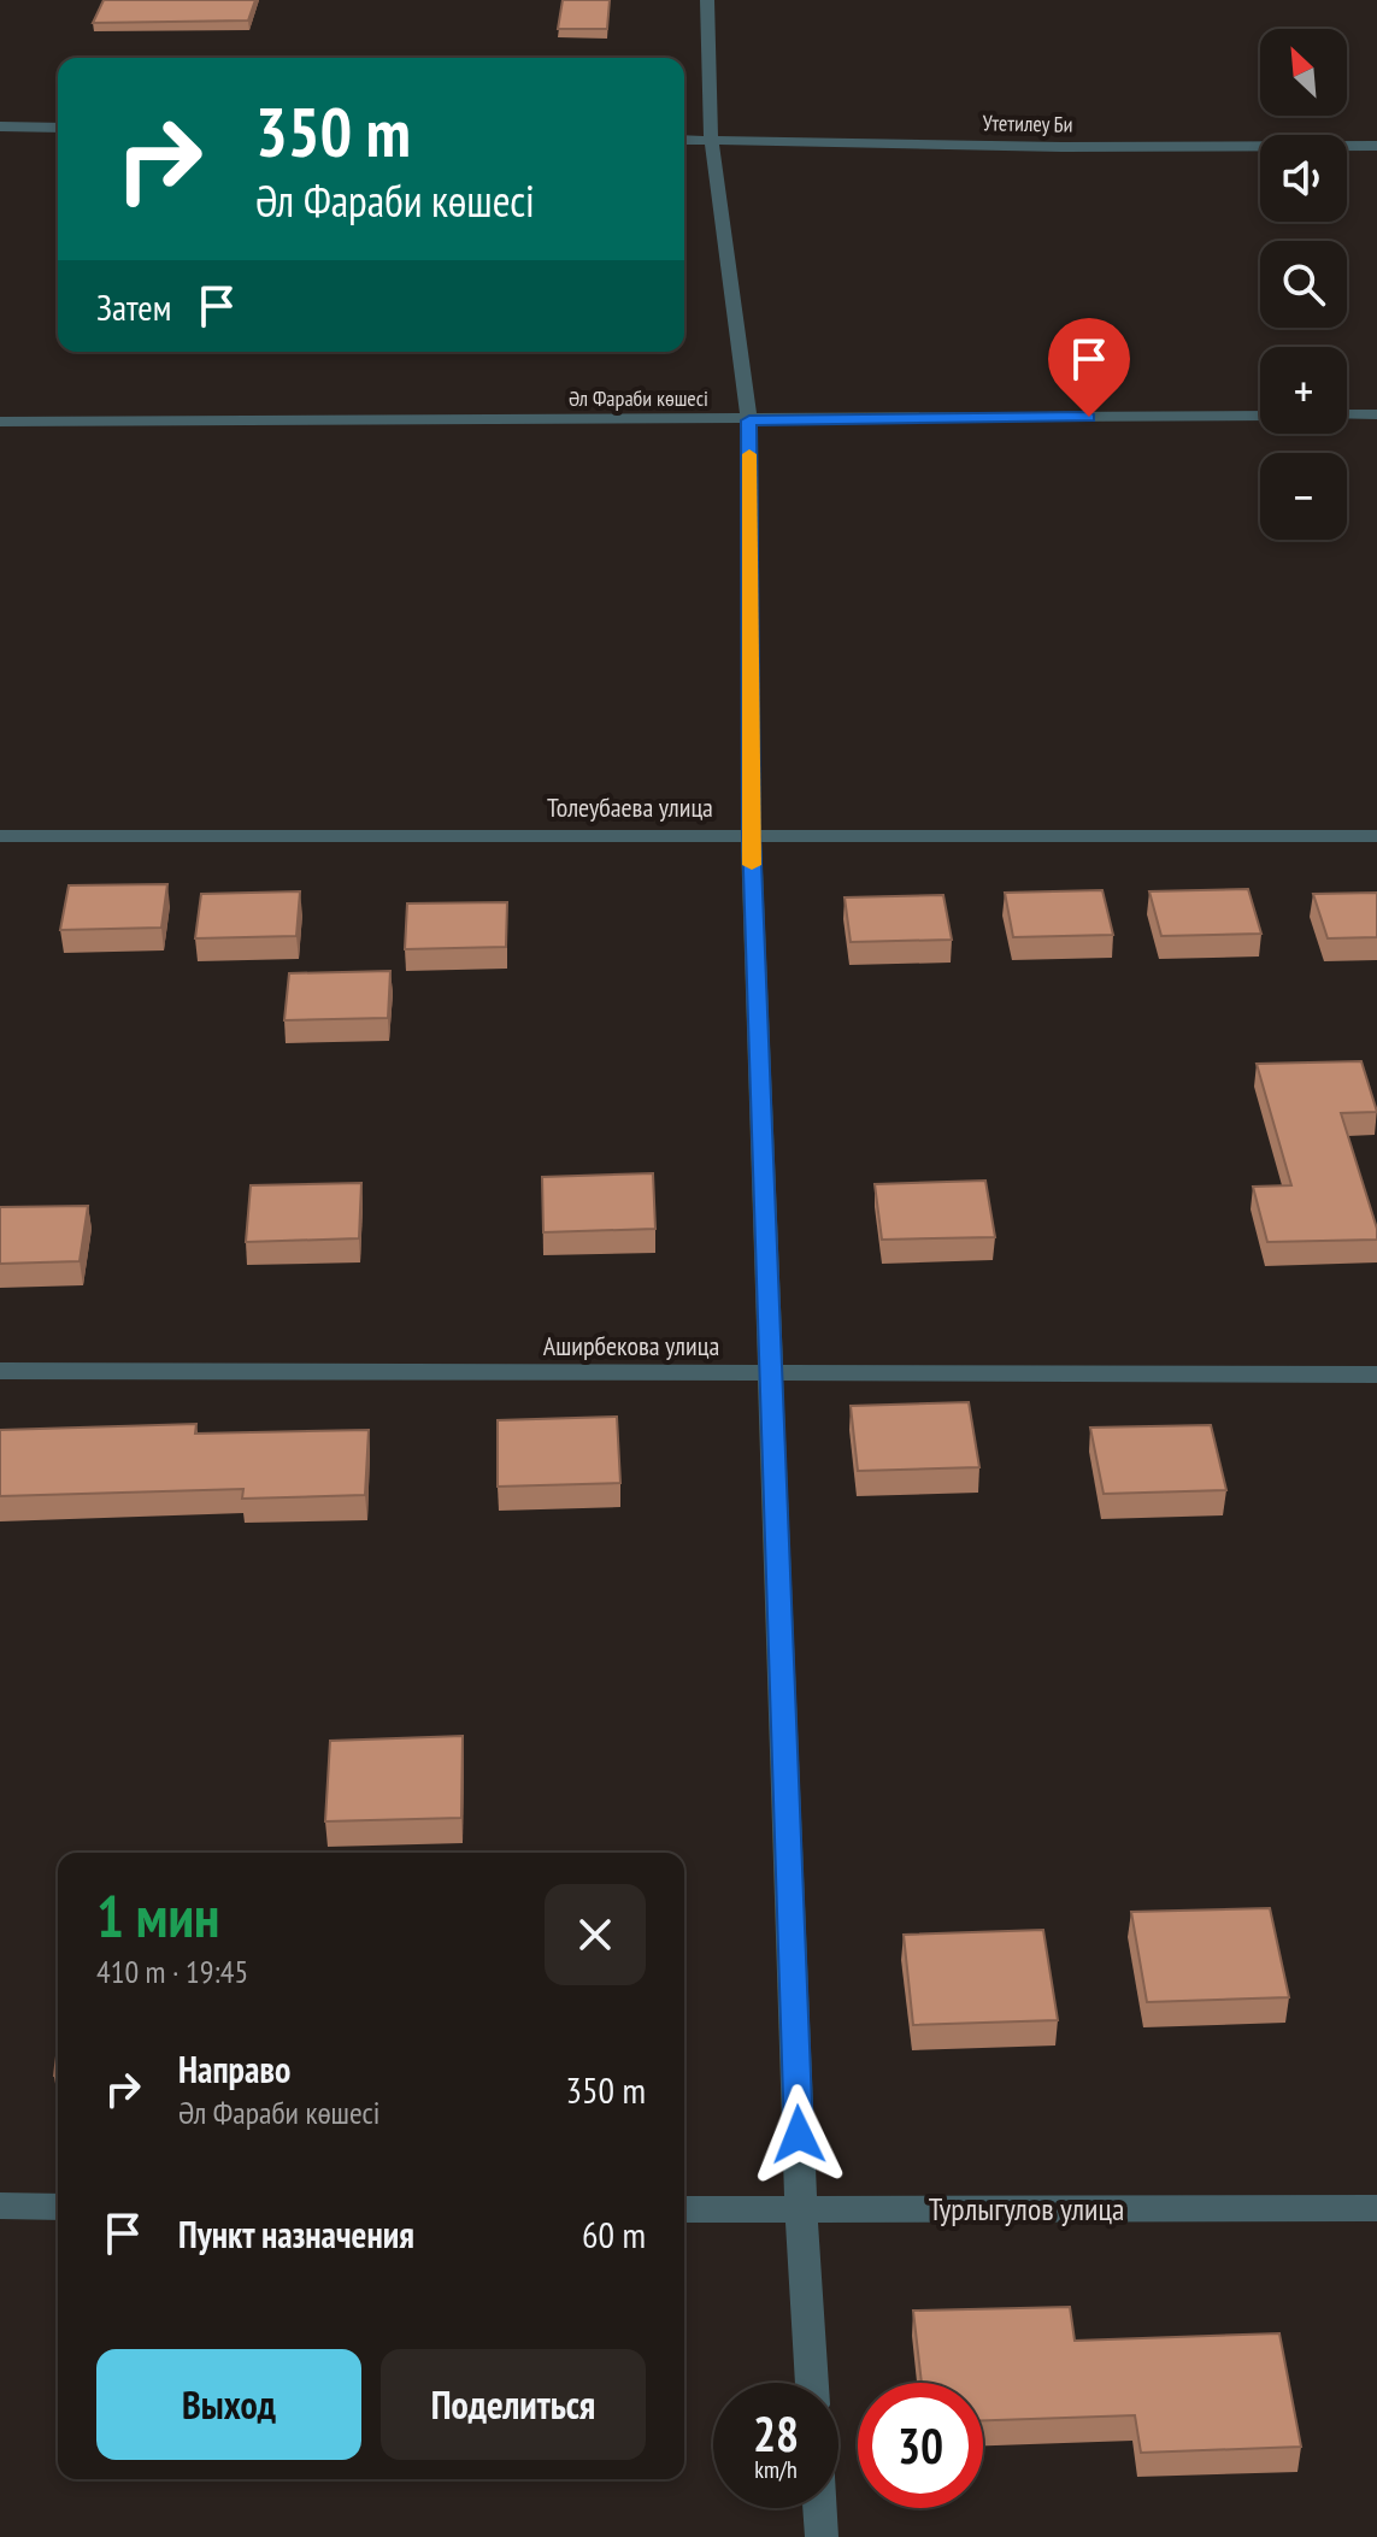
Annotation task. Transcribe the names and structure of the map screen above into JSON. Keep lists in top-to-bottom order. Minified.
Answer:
{"streets":{"street":["Утетилеу Би","Әл Фараби көшесі","Толеубаева улица","Аширбекова улица","Турлыгулов улица"]},"north":"top left","page":{"map_buttons":["+","−"],"turn":["350 m","Әл Фараби көшесі"],"then":"Затем","heading":["1 мин","410 m · 19:45"],"list":[{"name":"Направо","note":"Әл Фараби көшесі","value":"350 m"},{"name":"Пункт назначения","value":"60 m"}],"buttons":["Выход","Поделиться"],"speed":"28 km/h","limit":"30"}}
